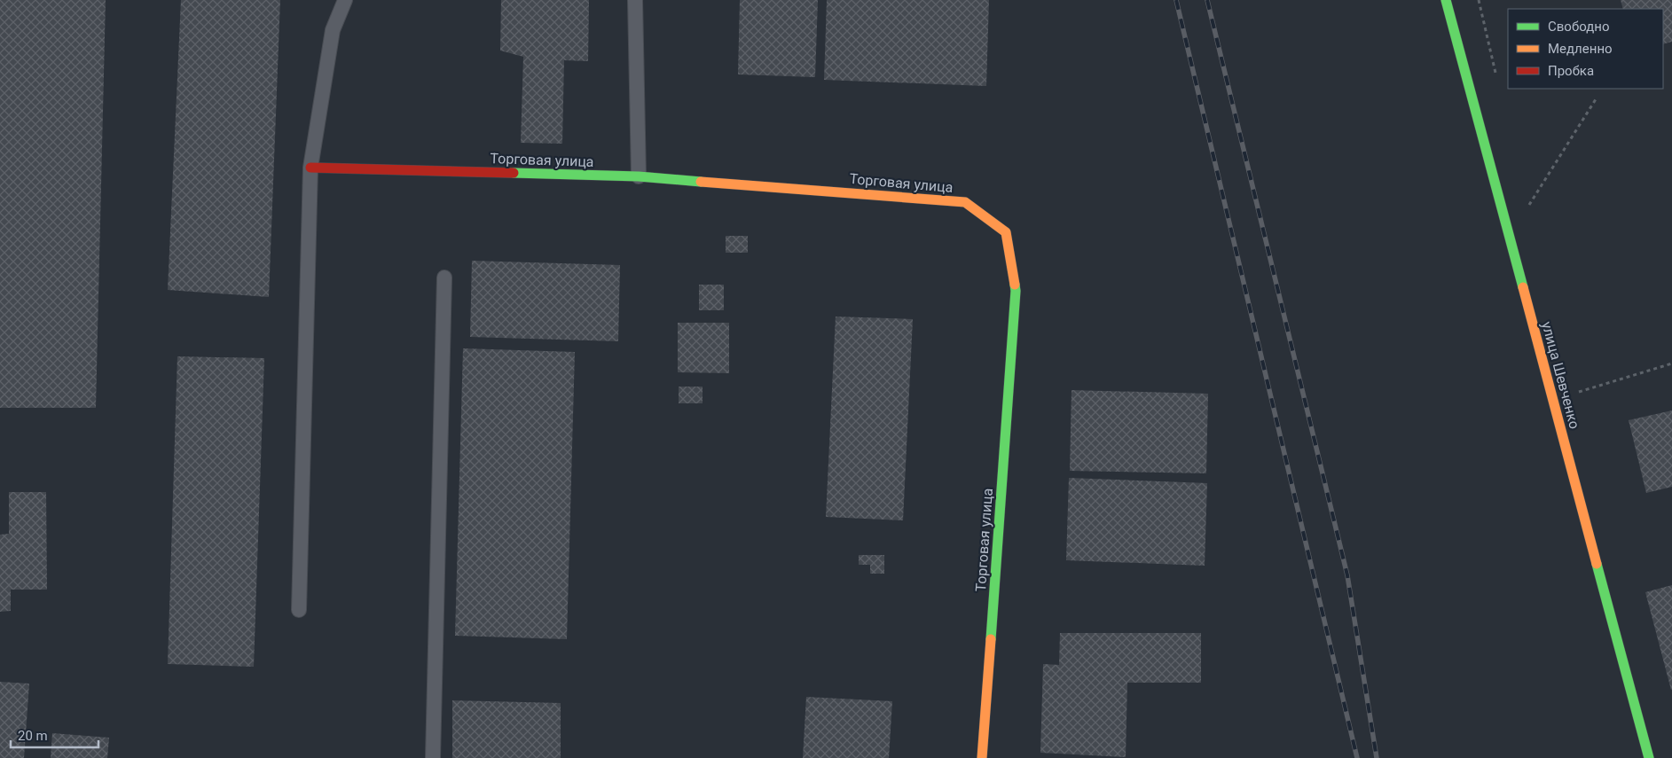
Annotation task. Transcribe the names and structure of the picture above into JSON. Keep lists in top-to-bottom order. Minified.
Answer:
{"streets":{"street":["Торговая улица","улица Шевченко"]},"legend":["Свободно","Медленно","Пробка"],"scale_bar":"20 m"}
